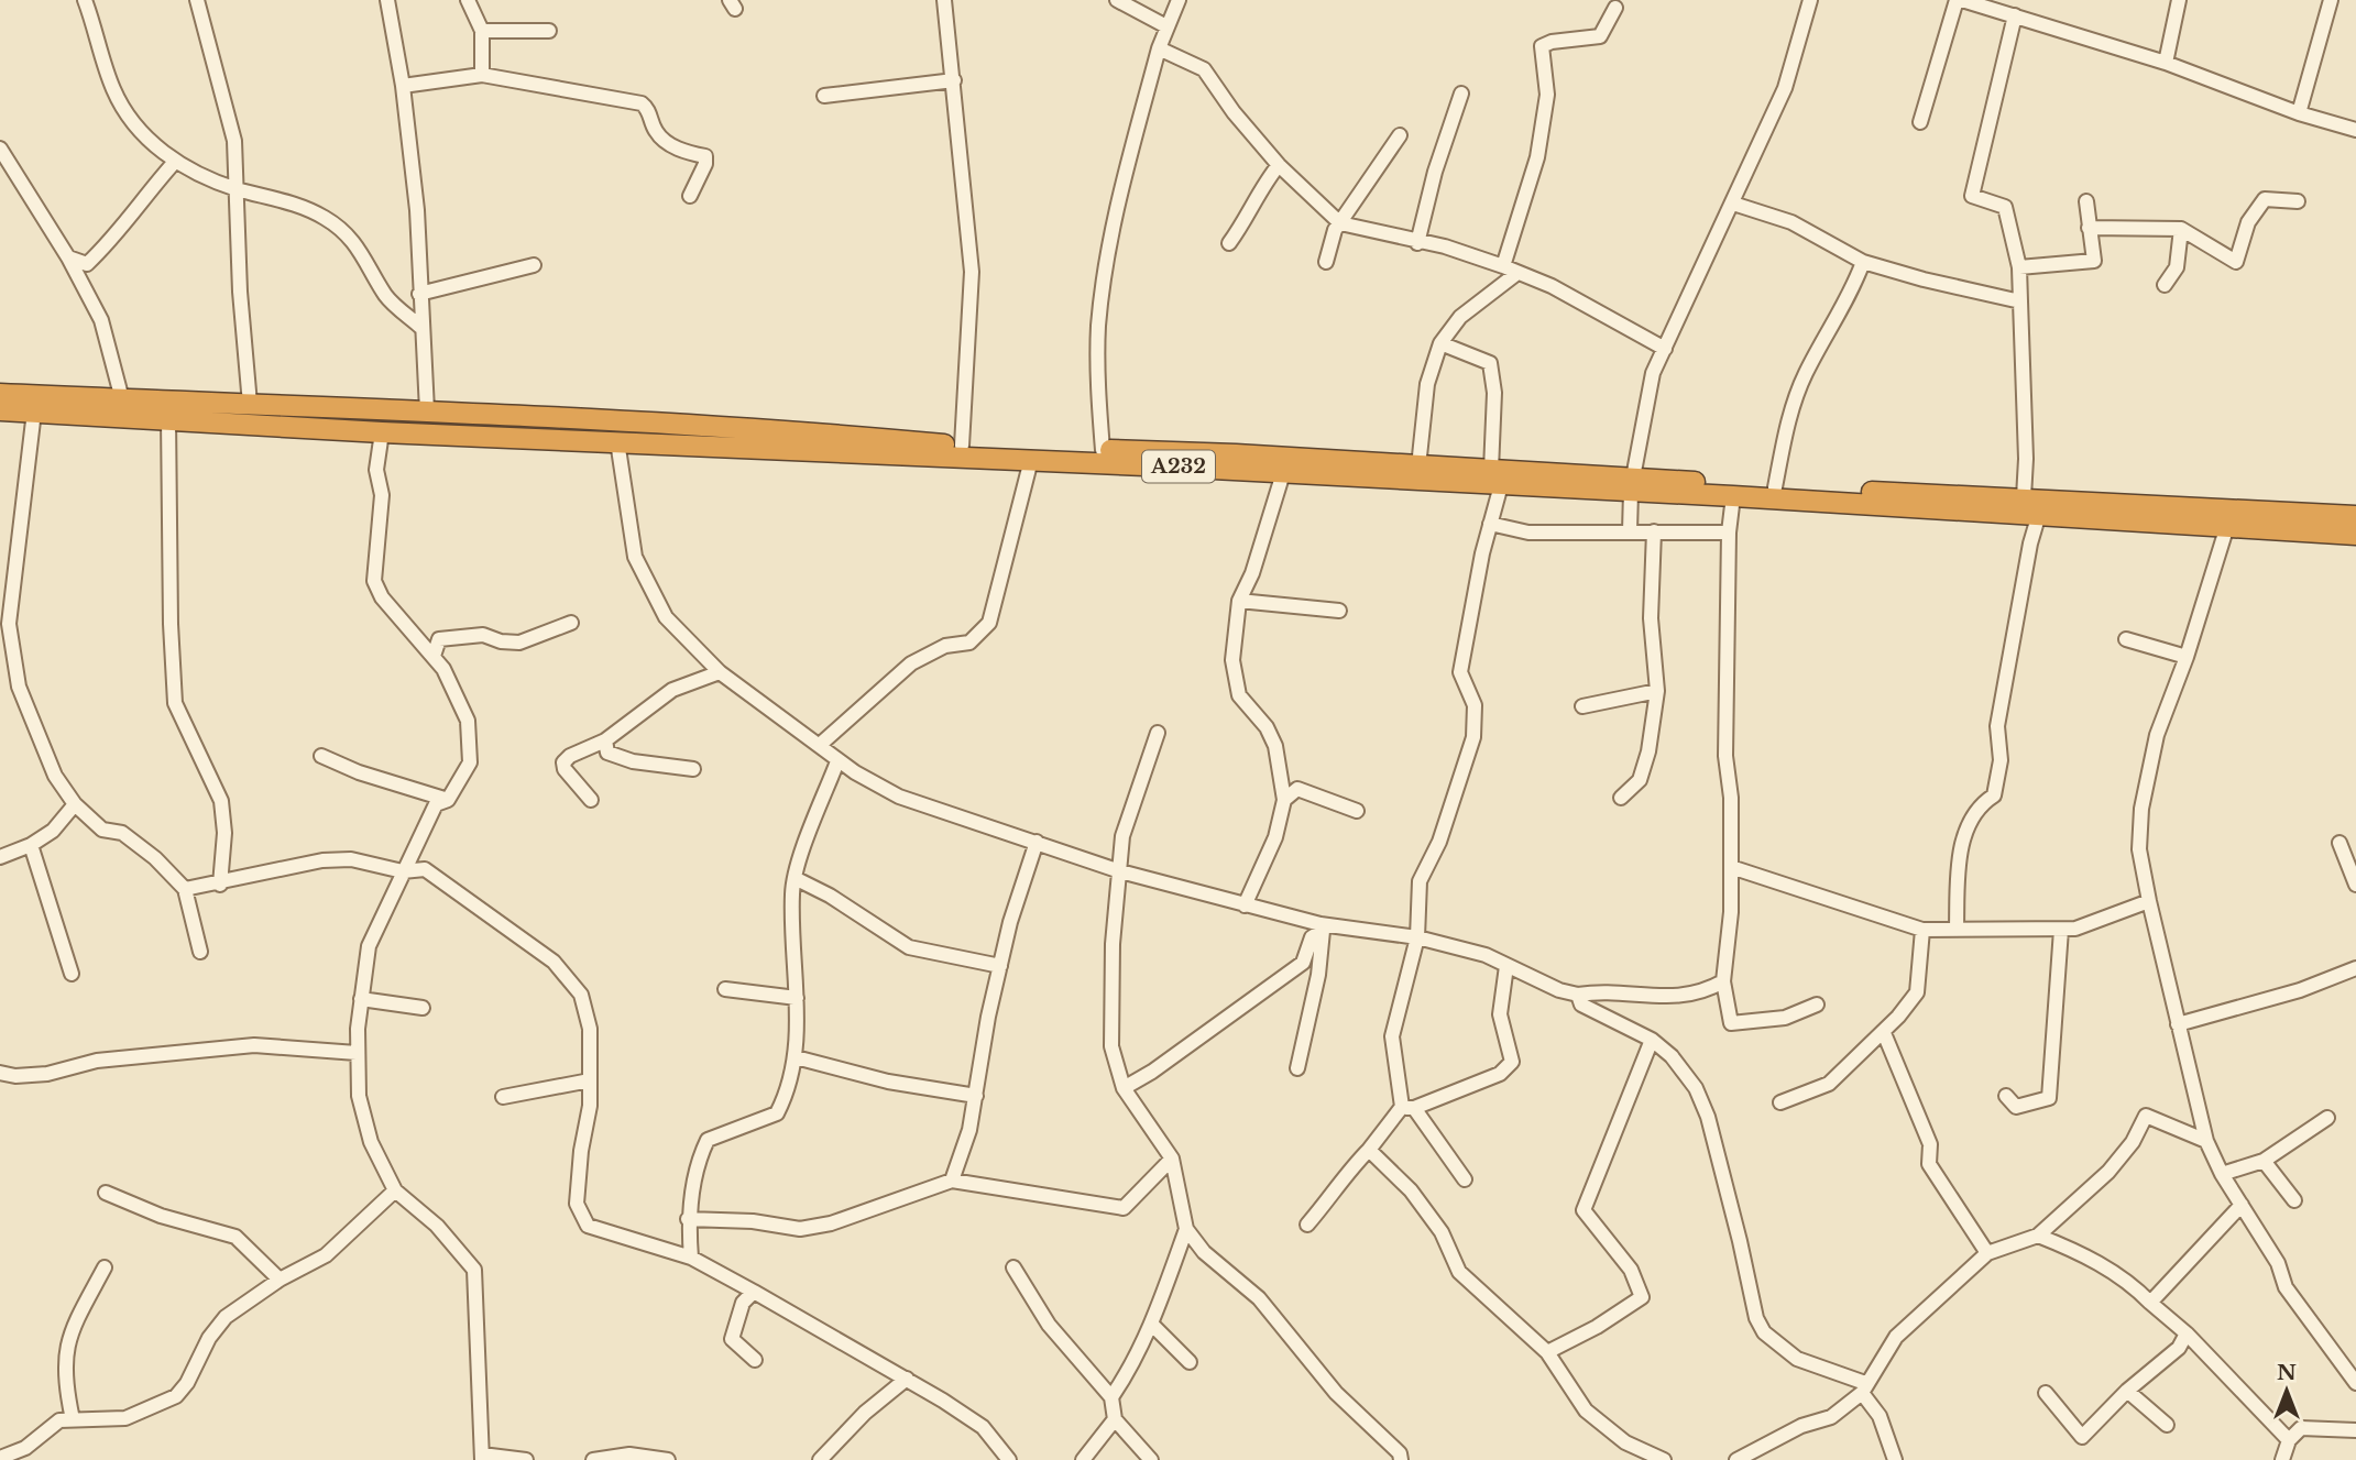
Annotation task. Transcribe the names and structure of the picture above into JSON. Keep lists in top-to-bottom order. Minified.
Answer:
{"streets":{"highway":["A232"]},"north":"top"}
